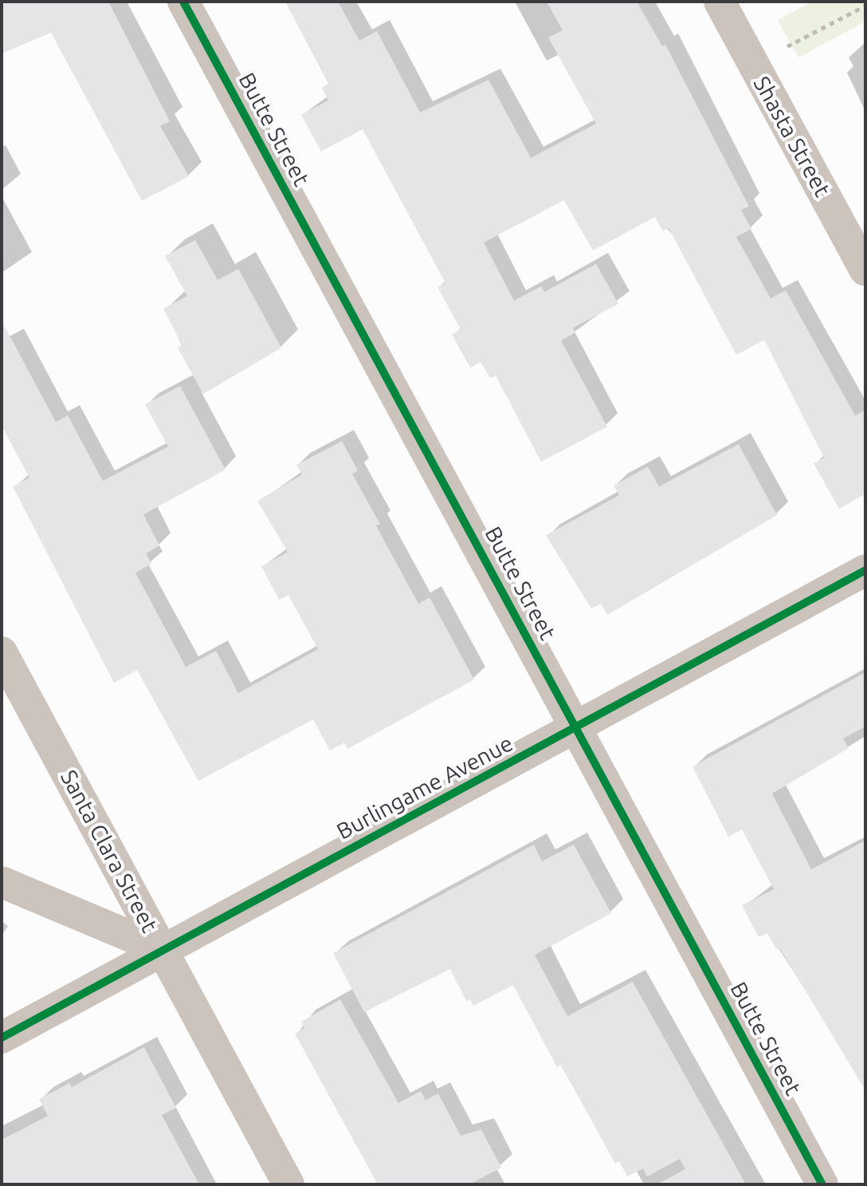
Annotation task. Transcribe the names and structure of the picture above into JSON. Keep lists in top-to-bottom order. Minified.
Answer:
{"streets":{"street":["Butte Street","Shasta Street","Burlingame Avenue","Santa Clara Street"]},"crossings":[["Butte Street","Burlingame Avenue"],["Burlingame Avenue","Santa Clara Street"]]}
